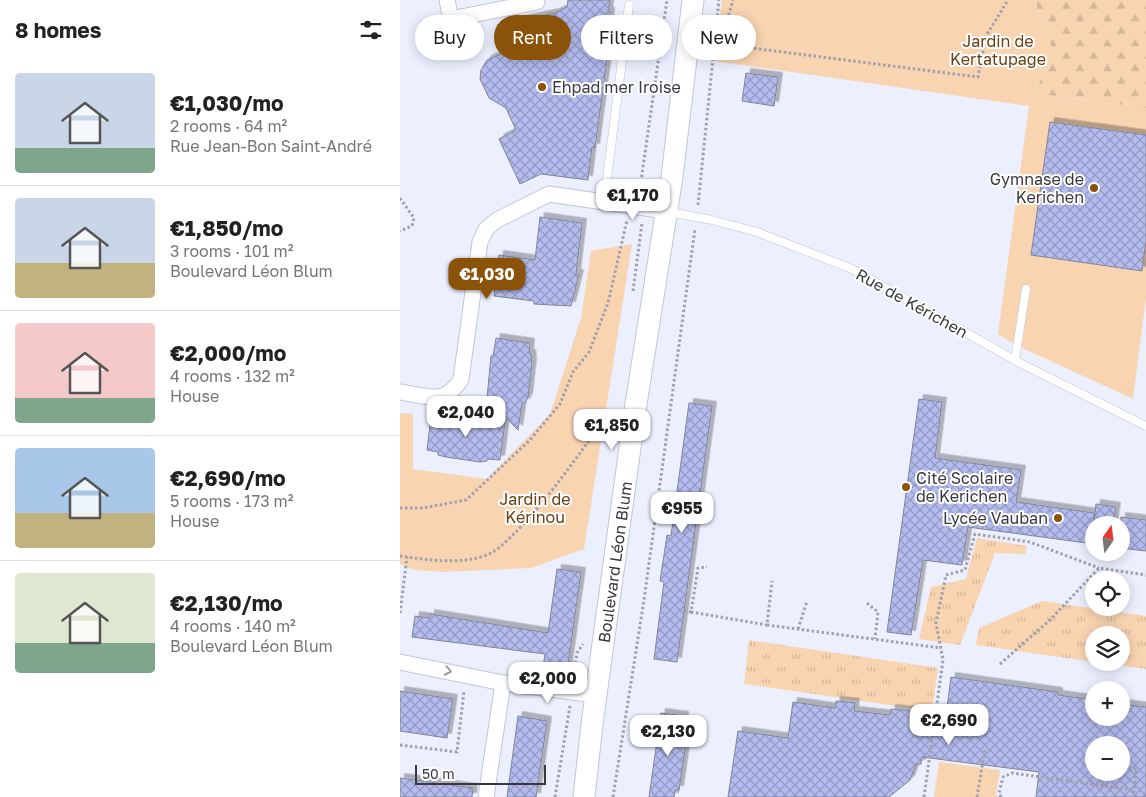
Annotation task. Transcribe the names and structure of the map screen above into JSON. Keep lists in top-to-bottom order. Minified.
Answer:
{"streets":{"main road":["Boulevard Léon Blum"],"lane":["Rue de Kérichen"]},"crossings":[["Rue de Kérichen","Boulevard Léon Blum"]],"parks":["Jardin de Kertatupage","Jardin de Kérinou"],"places":["Ehpad mer Iroise","Gymnase de Kerichen","Cité Scolaire de Kerichen","Lycée Vauban"],"scale_bar":"50 m","north":"top","page":{"heading":"8 homes","chip":["Buy","Rent","Filters","New"],"list":[{"name":"€1,030/mo","note":"2 rooms · 64 m² · Rue Jean-Bon Saint-André"},{"name":"€1,850/mo","note":"3 rooms · 101 m² · Boulevard Léon Blum"},{"name":"€2,000/mo","note":"4 rooms · 132 m² · House"},{"name":"€2,690/mo","note":"5 rooms · 173 m² · House"},{"name":"€2,130/mo","note":"4 rooms · 140 m² · Boulevard Léon Blum"}],"price":["€1,170","€1,030","€2,040","€1,850","€955","€2,000","€2,690","€2,130"],"map_buttons":["+","−"],"scale":"50 m"}}
